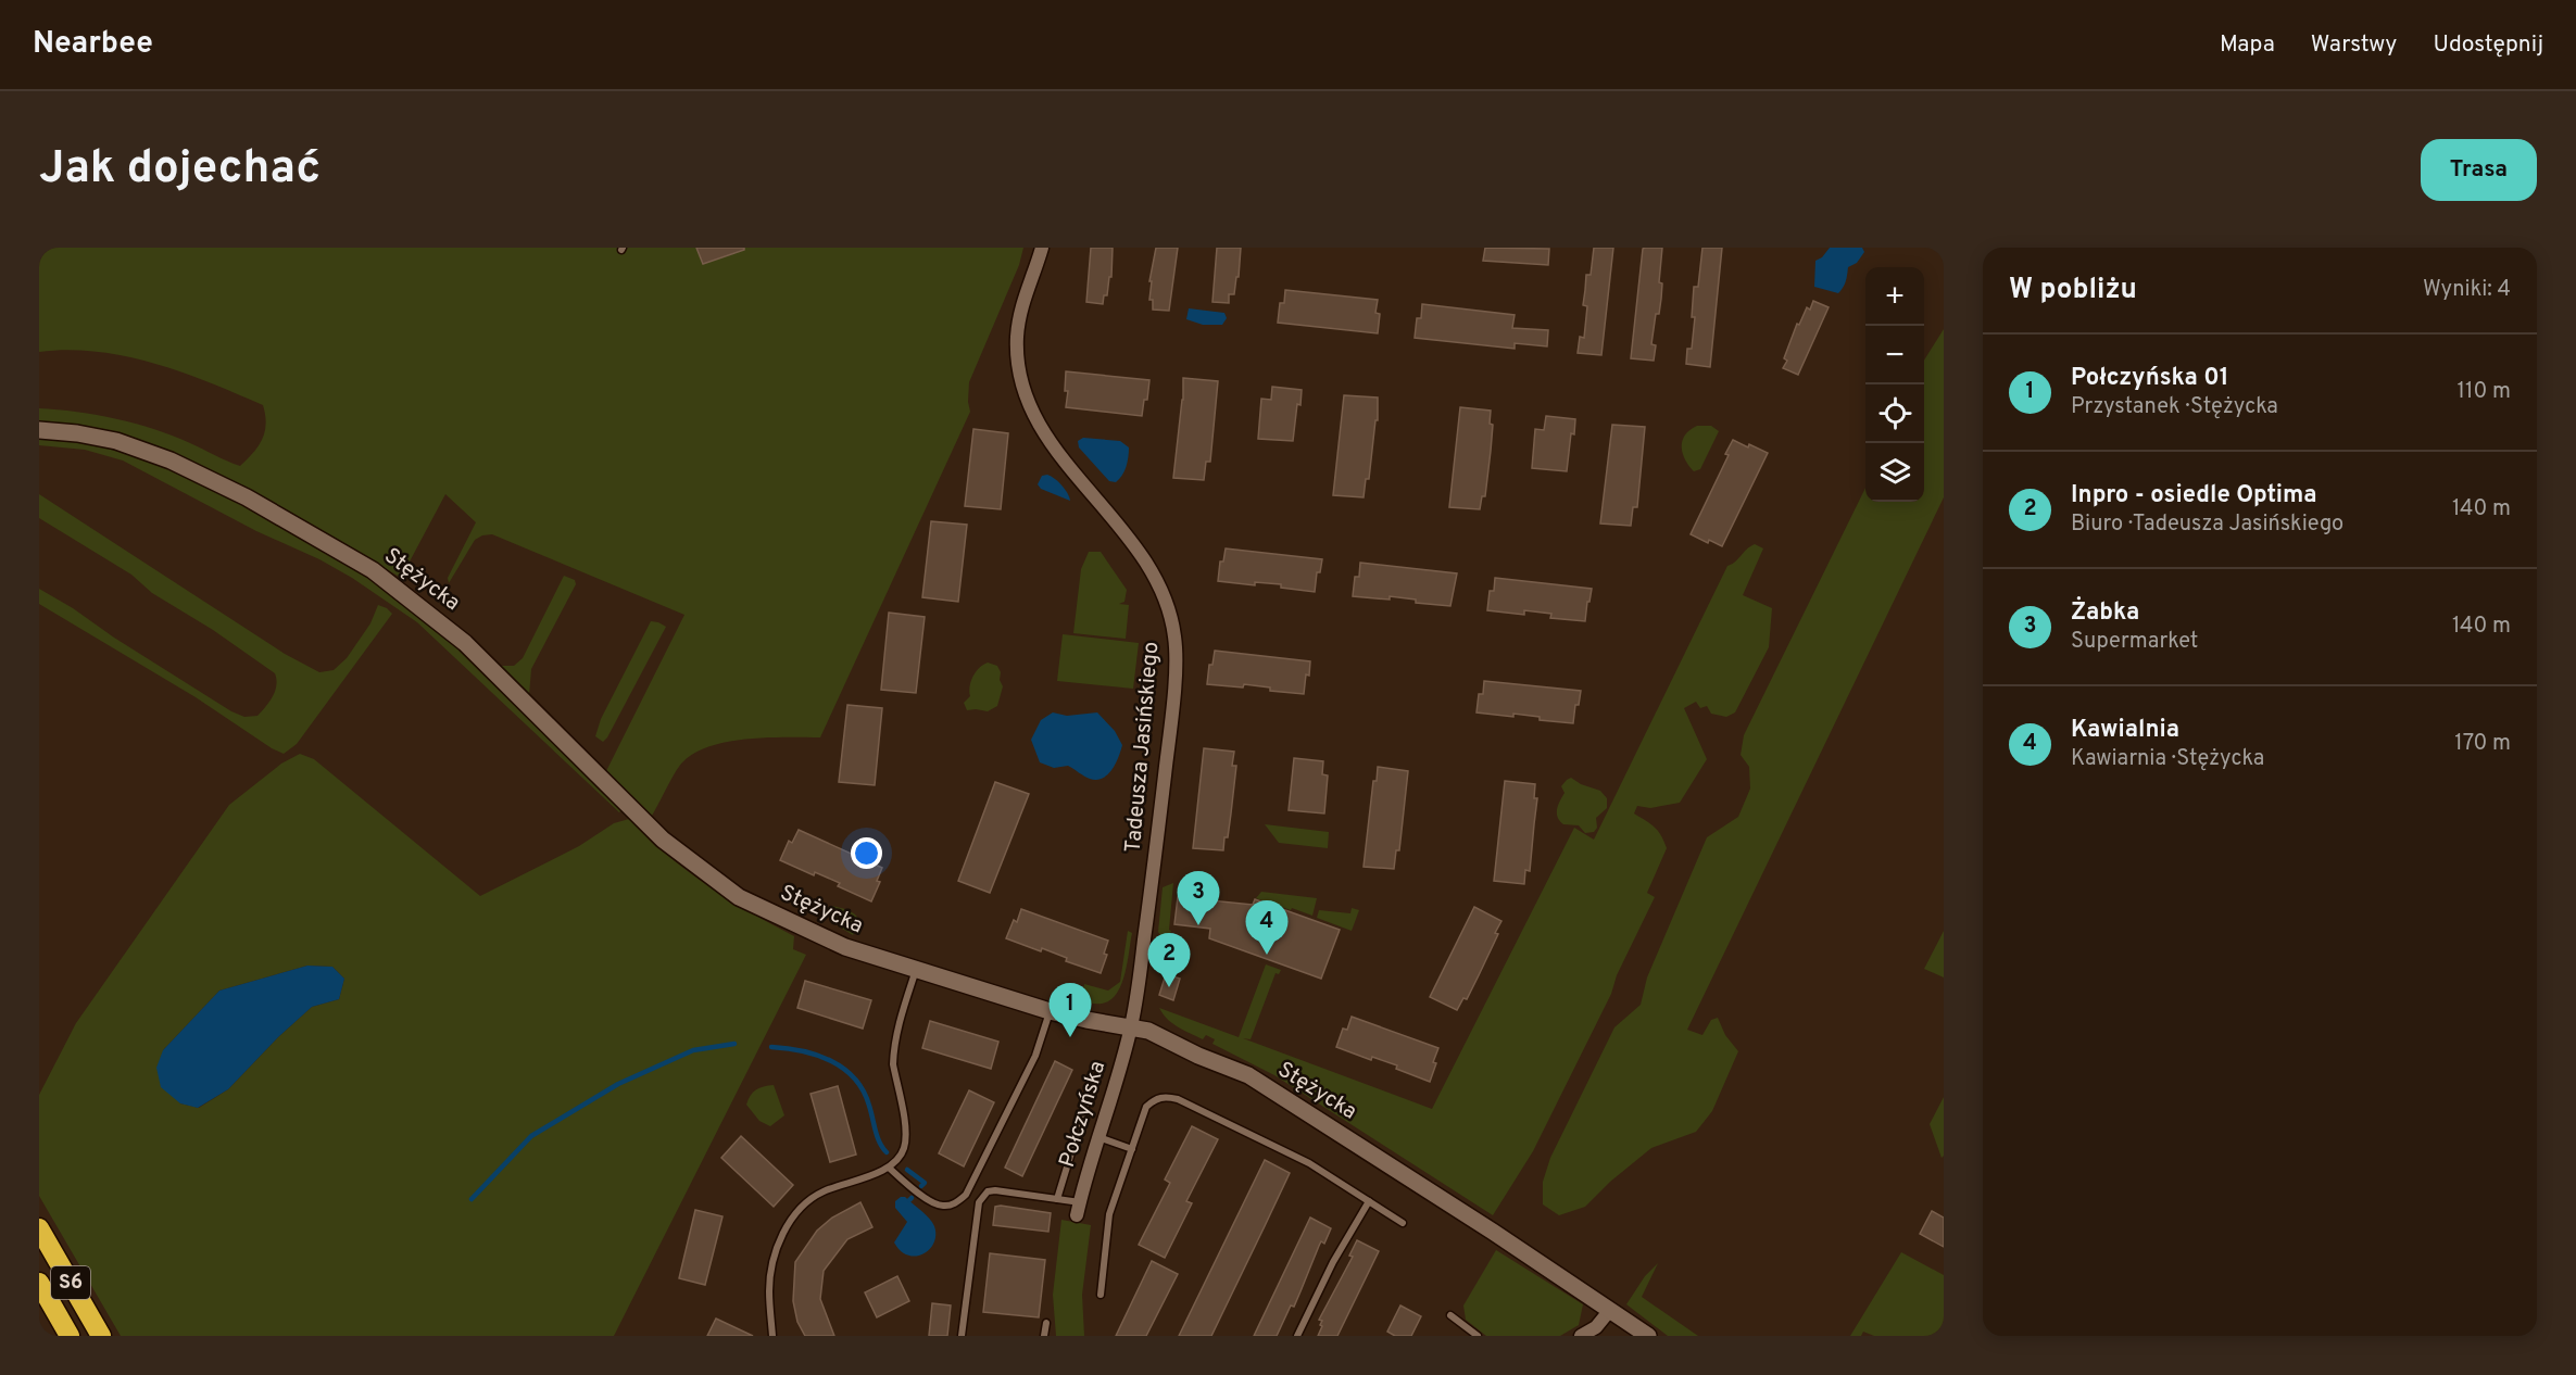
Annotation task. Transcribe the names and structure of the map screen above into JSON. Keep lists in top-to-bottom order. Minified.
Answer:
{"streets":{"highway":["S6"],"street":["Stężycka","Tadeusza Jasińskiego","Połczyńska"]},"crossings":[["Stężycka","Tadeusza Jasińskiego"],["Stężycka","Połczyńska"],["Tadeusza Jasińskiego","Połczyńska"]],"page":{"header":"Nearbee","nav":["Mapa","Warstwy","Udostępnij"],"buttons":"Trasa","title":"Jak dojechać","heading":["W pobliżu","Wyniki: 4"],"map_buttons":["+","−"],"list":[{"mark":"1","name":"Połczyńska 01","note":"Przystanek · Stężycka","value":"110 m"},{"mark":"2","name":"Inpro - osiedle Optima","note":"Biuro · Tadeusza Jasińskiego","value":"140 m"},{"mark":"3","name":"Żabka","note":"Supermarket","value":"140 m"},{"mark":"4","name":"Kawialnia","note":"Kawiarnia · Stężycka","value":"170 m"}],"pins":["3","4","2","1"]}}
